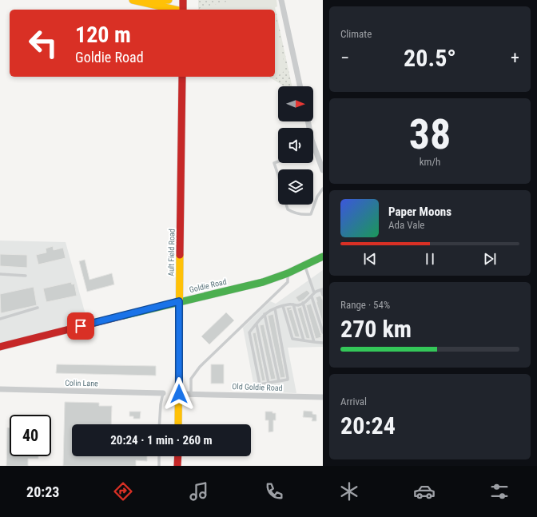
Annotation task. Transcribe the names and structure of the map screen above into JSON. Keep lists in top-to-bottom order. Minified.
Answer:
{"streets":{"street":["Ault Field Road","Goldie Road","Colin Lane","Old Goldie Road"]},"crossings":[["Ault Field Road","Goldie Road"]],"north":"right","page":{"tile":["Climate",["38","km/h"],["Range · 54%","270 km"],["Arrival","20:24"]],"turn":["120 m","Goldie Road"],"heat":["−","20.5°","+"],"song":["Paper Moons","Ada Vale"],"limit":"40","trip":"20:24 · 1 min · 260 m","tabs":"20:23"}}
